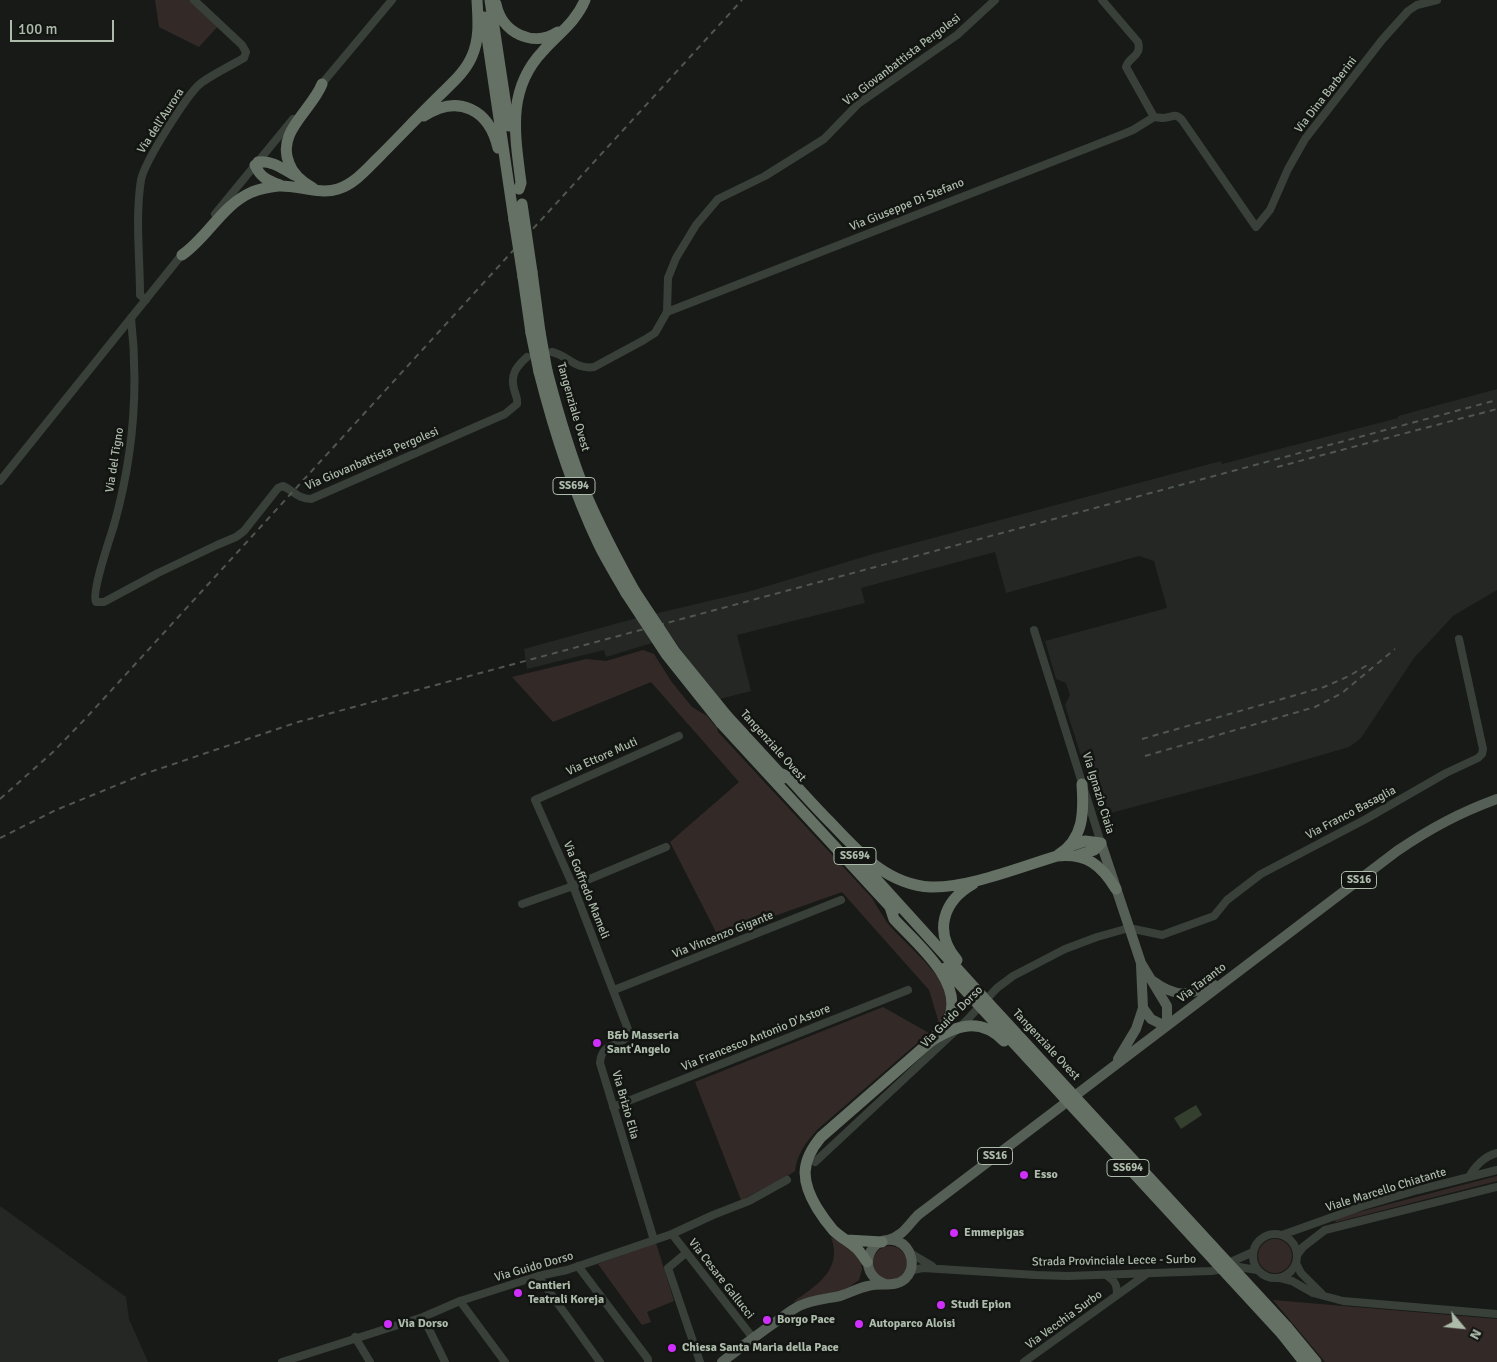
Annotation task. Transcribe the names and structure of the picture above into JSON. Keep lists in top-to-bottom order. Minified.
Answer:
{"streets":{"highway":["Tangenziale Ovest","SS694"],"main road":["Via Ignazio Ciaia","SS16","Via Taranto"],"street":["Via Giovanbattista Pergolesi","Via Dina Barberini","Via dell'Aurora","Via Giuseppe Di Stefano","Via del Tigno","Via Ettore Muti","Via Franco Basaglia","Via Goffredo Mameli","Via Vincenzo Gigante","Via Guido Dorso","Via Francesco Antonio D'Astore","Via Brizio Elia","Viale Marcello Chiatante","Strada Provinciale Lecce - Surbo","Via Cesare Gallucci","Via Vecchia Surbo"]},"crossings":[["Via Giovanbattista Pergolesi","Via Giuseppe Di Stefano"],["Via Giovanbattista Pergolesi","Via del Tigno"],["Via Dina Barberini","Via Giuseppe Di Stefano"],["Via Ettore Muti","Via Goffredo Mameli"],["Via Ignazio Ciaia","Via Franco Basaglia"],["Via Ignazio Ciaia","Via Taranto"],["Via Ignazio Ciaia","Via Guido Dorso"],["Via Franco Basaglia","Via Guido Dorso"],["Via Goffredo Mameli","Via Vincenzo Gigante"],["Via Goffredo Mameli","Via Brizio Elia"],["Via Vincenzo Gigante","Via Brizio Elia"],["Via Taranto","Strada Provinciale Lecce - Surbo"],["Via Taranto","Via Cesare Gallucci"],["Via Guido Dorso","Via Brizio Elia"],["Via Guido Dorso","Via Cesare Gallucci"],["Via Francesco Antonio D'Astore","Via Brizio Elia"],["Viale Marcello Chiatante","Strada Provinciale Lecce - Surbo"],["Strada Provinciale Lecce - Surbo","Via Vecchia Surbo"]],"places":["B&b Masseria Sant'Angelo","Esso","Emmepigas","Cantieri Teatrali Koreja","Studi Epion","Borgo Pace","Via Dorso","Autoparco Aloisi","Chiesa Santa Maria della Pace"],"scale_bar":"100 m","north":"bottom right"}
